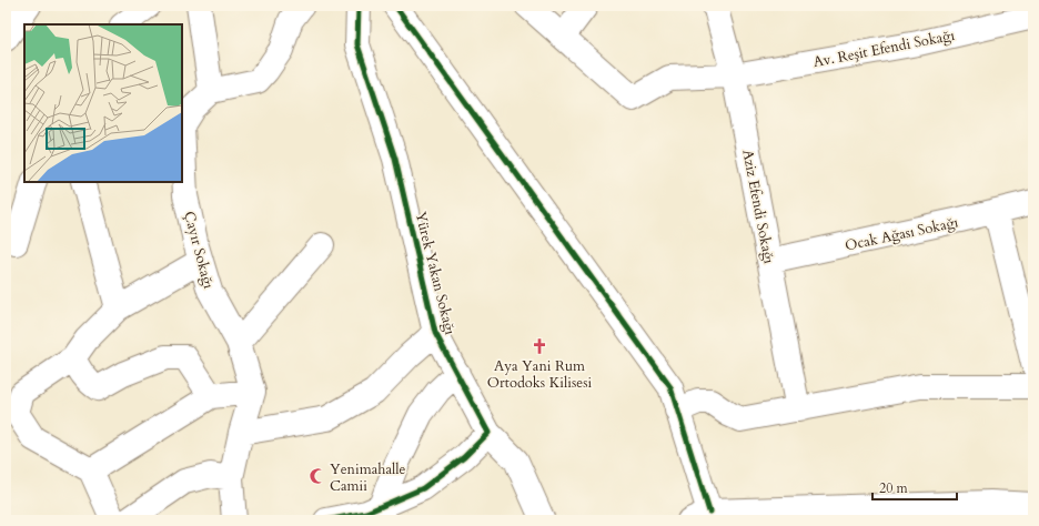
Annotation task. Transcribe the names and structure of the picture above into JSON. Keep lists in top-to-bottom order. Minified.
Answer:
{"streets":{"street":["Av. Reşit Efendi Sokağı","Aziz Efendi Sokağı","Ocak Ağası Sokağı","Çayır Sokağı","Yürek Yakan Sokağı"]},"crossings":[["Av. Reşit Efendi Sokağı","Aziz Efendi Sokağı"],["Aziz Efendi Sokağı","Ocak Ağası Sokağı"]],"places":{"church":["Aya Yani Rum Ortodoks Kilisesi"],"mosque":["Yenimahalle Camii"]},"scale_bar":"20 m"}
